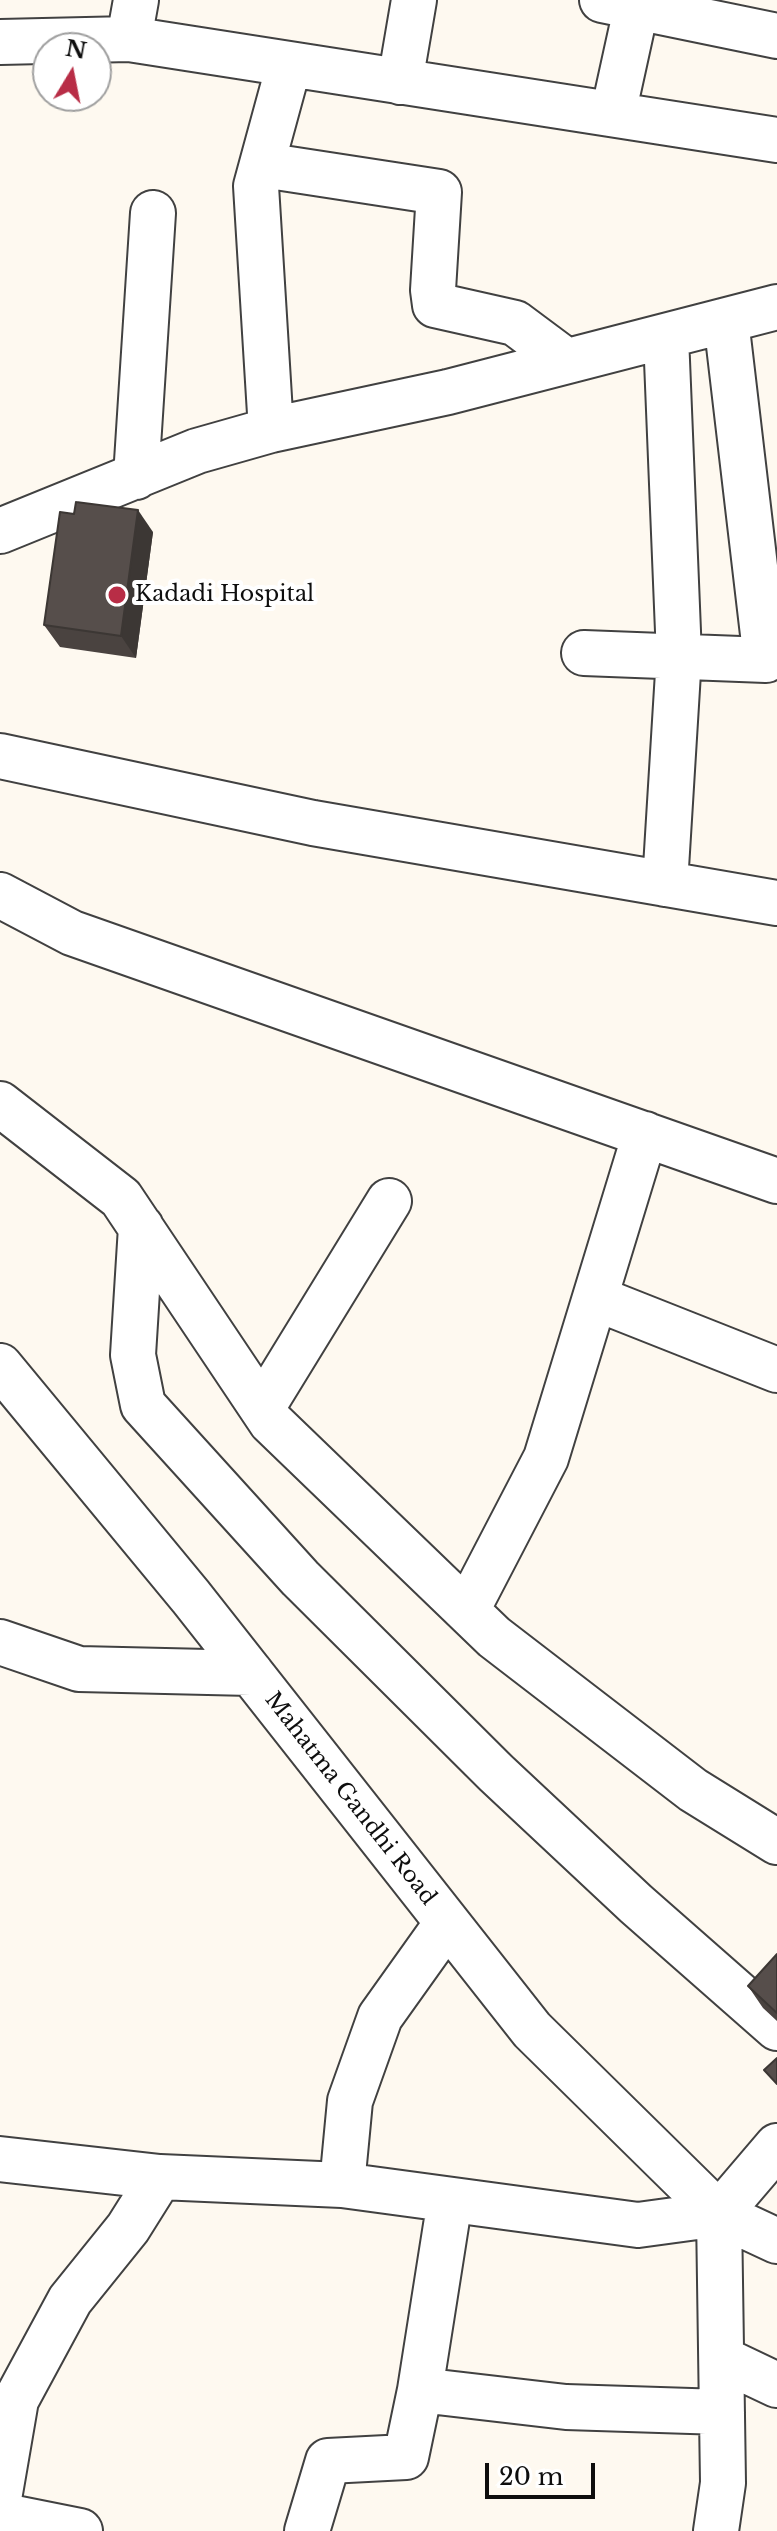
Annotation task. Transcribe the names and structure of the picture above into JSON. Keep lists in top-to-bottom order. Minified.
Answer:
{"streets":{"street":["Mahatma Gandhi Road"]},"places":["Kadadi Hospital"],"scale_bar":"20 m","north":"top"}
